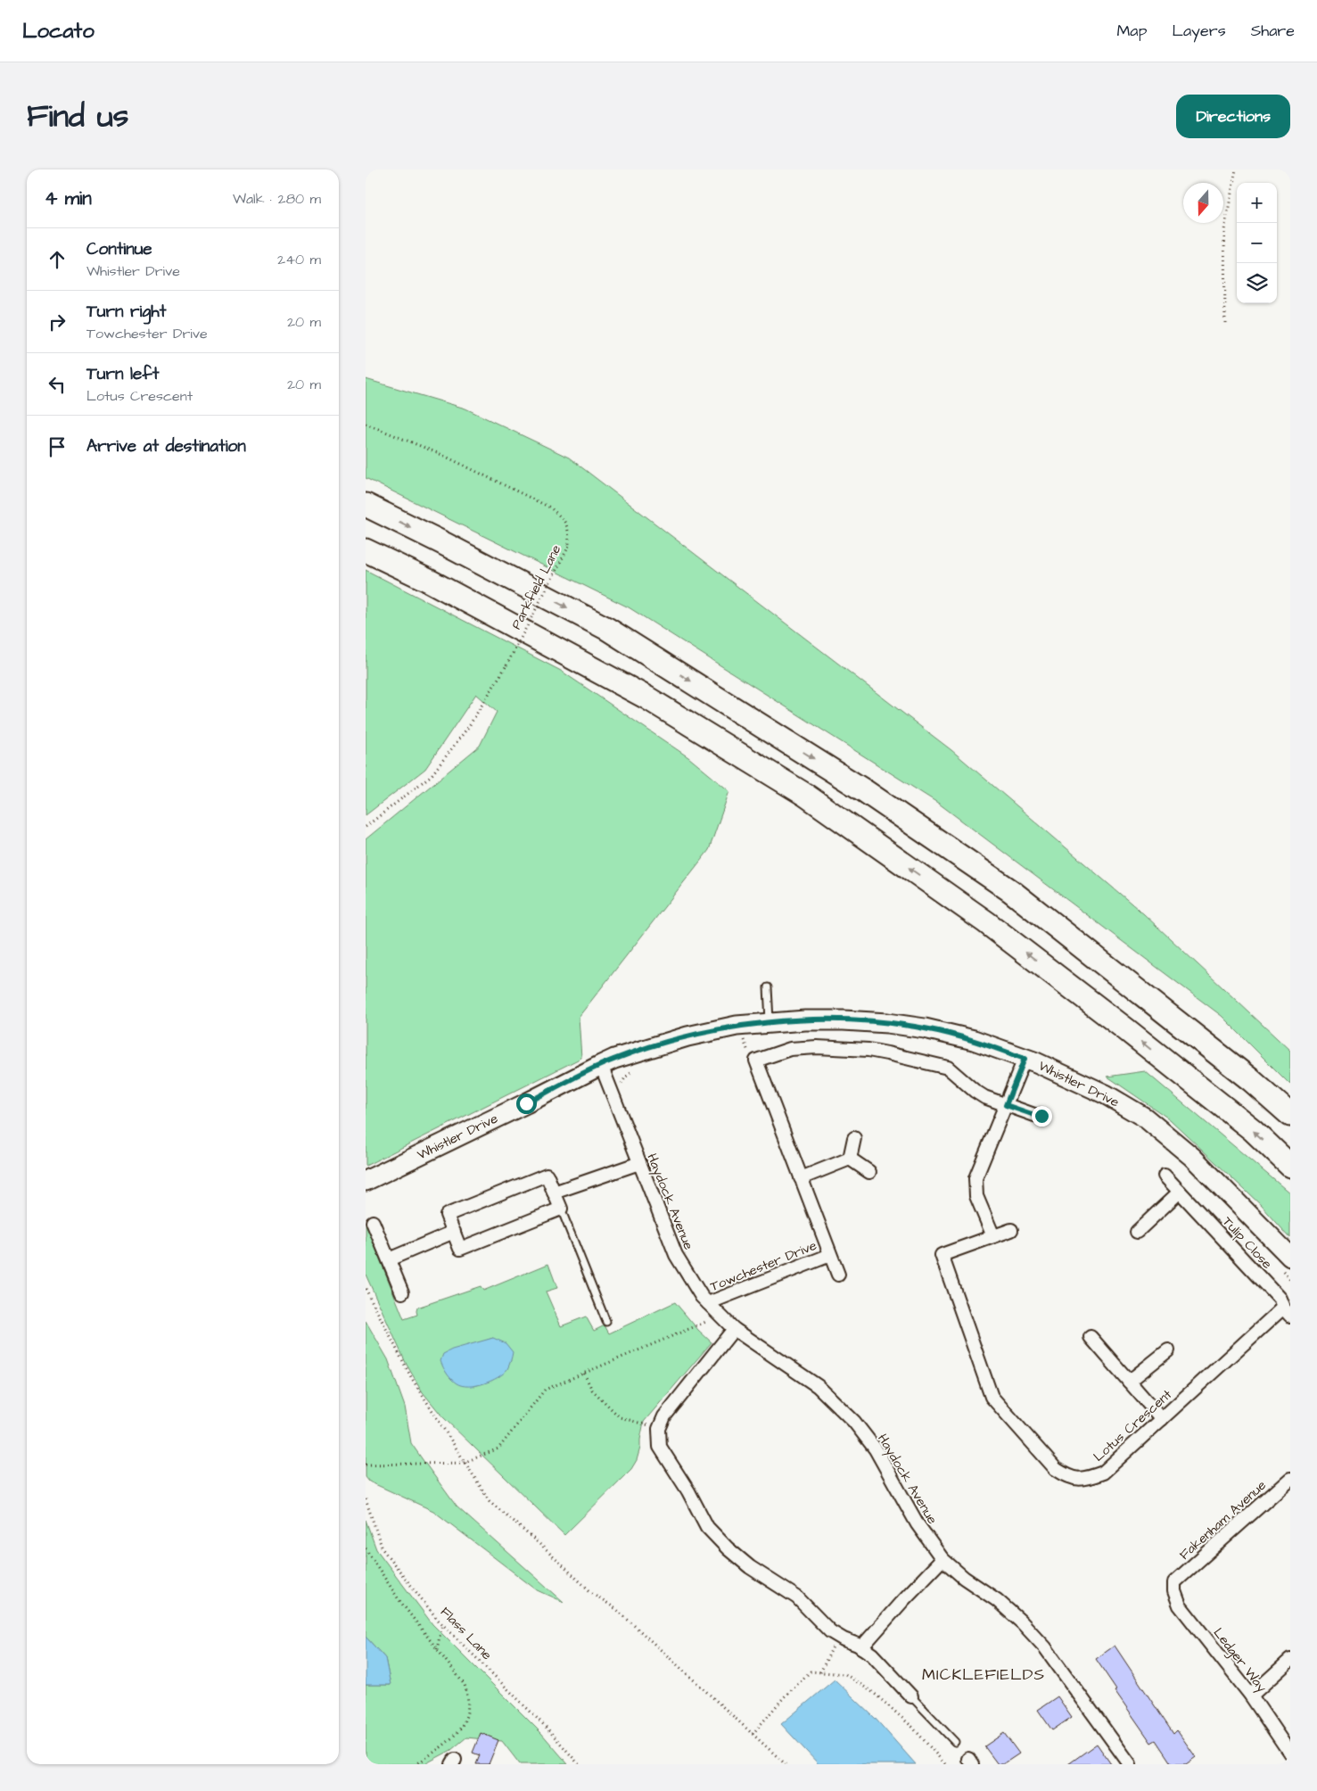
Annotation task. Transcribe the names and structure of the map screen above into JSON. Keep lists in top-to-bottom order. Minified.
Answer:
{"streets":{"main road":["Whistler Drive"],"street":["Haydock Avenue","Tulip Close","Towchester Drive","Lotus Crescent","Fakenham Avenue","Ledger Way"],"path":["Parkfield Lane","Flass Lane"]},"crossings":[["Whistler Drive","Haydock Avenue"],["Haydock Avenue","Towchester Drive"],["Tulip Close","Lotus Crescent"],["Fakenham Avenue","Ledger Way"]],"districts":["MICKLEFIELDS"],"north":"bottom","page":{"header":"Locato","nav":["Map","Layers","Share"],"title":"Find us","buttons":"Directions","heading":["4 min","Walk · 280 m"],"map_buttons":["+","−"],"list":[["Continue","Whistler Drive","240 m"],["Turn right","Towchester Drive","20 m"],["Turn left","Lotus Crescent","20 m"],"Arrive at destination"]}}
